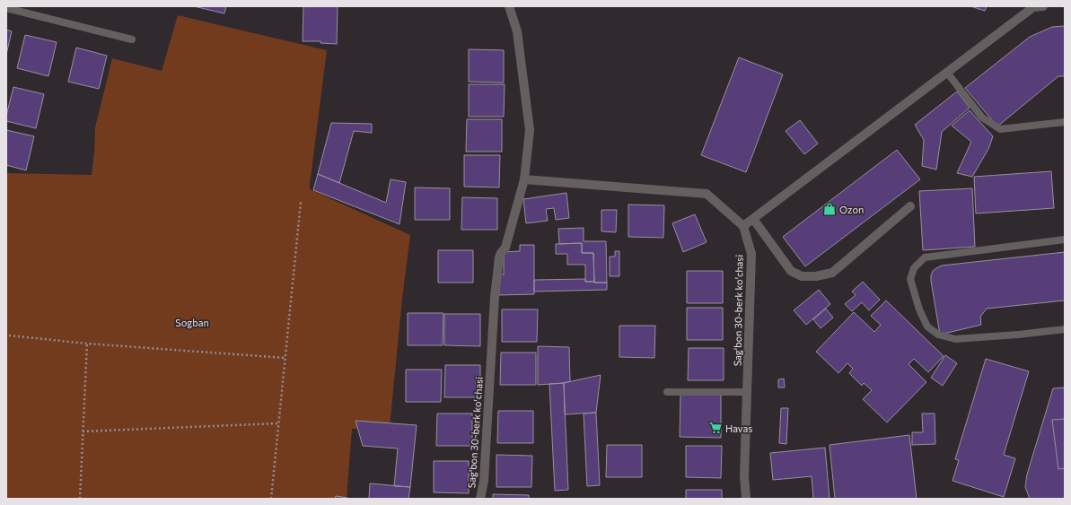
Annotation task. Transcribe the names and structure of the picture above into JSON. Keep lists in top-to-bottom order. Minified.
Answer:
{"streets":{"street":["Sag'bon 30-berk ko'chasi"]},"parks":["Sogban"],"places":{"shop":["Ozon"],"supermarket":["Havas"]}}
